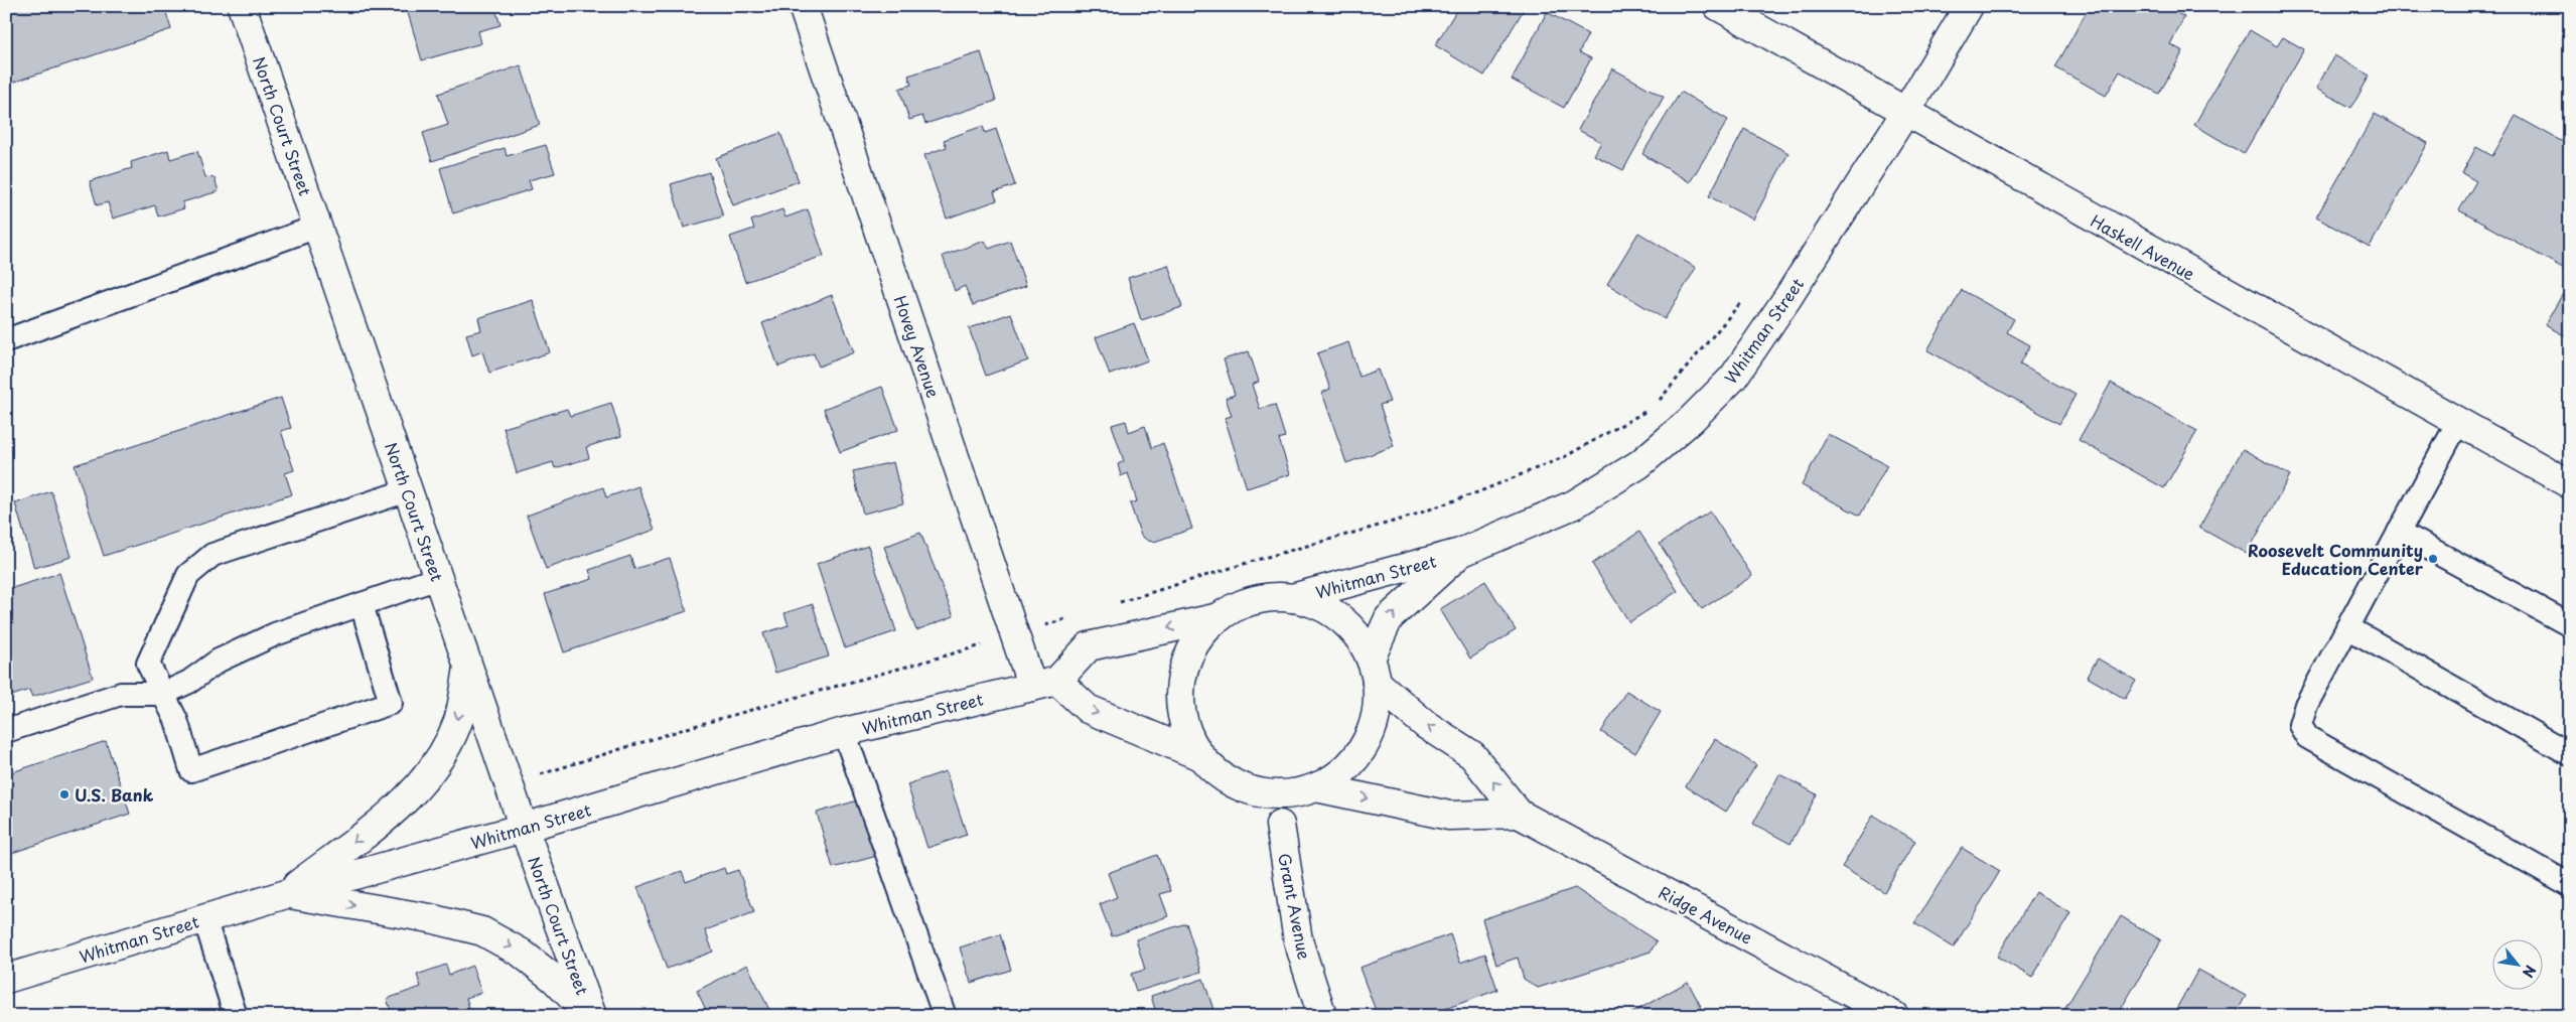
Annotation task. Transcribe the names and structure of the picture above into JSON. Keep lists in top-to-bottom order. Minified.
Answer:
{"streets":{"street":["North Court Street","Haskell Avenue","Whitman Street","Hovey Avenue","Grant Avenue","Ridge Avenue"]},"crossings":[["North Court Street","Whitman Street"],["Haskell Avenue","Whitman Street"],["Whitman Street","Hovey Avenue"],["Whitman Street","Ridge Avenue"]],"places":["Roosevelt Community Education Center","U.S. Bank"],"north":"bottom right"}
